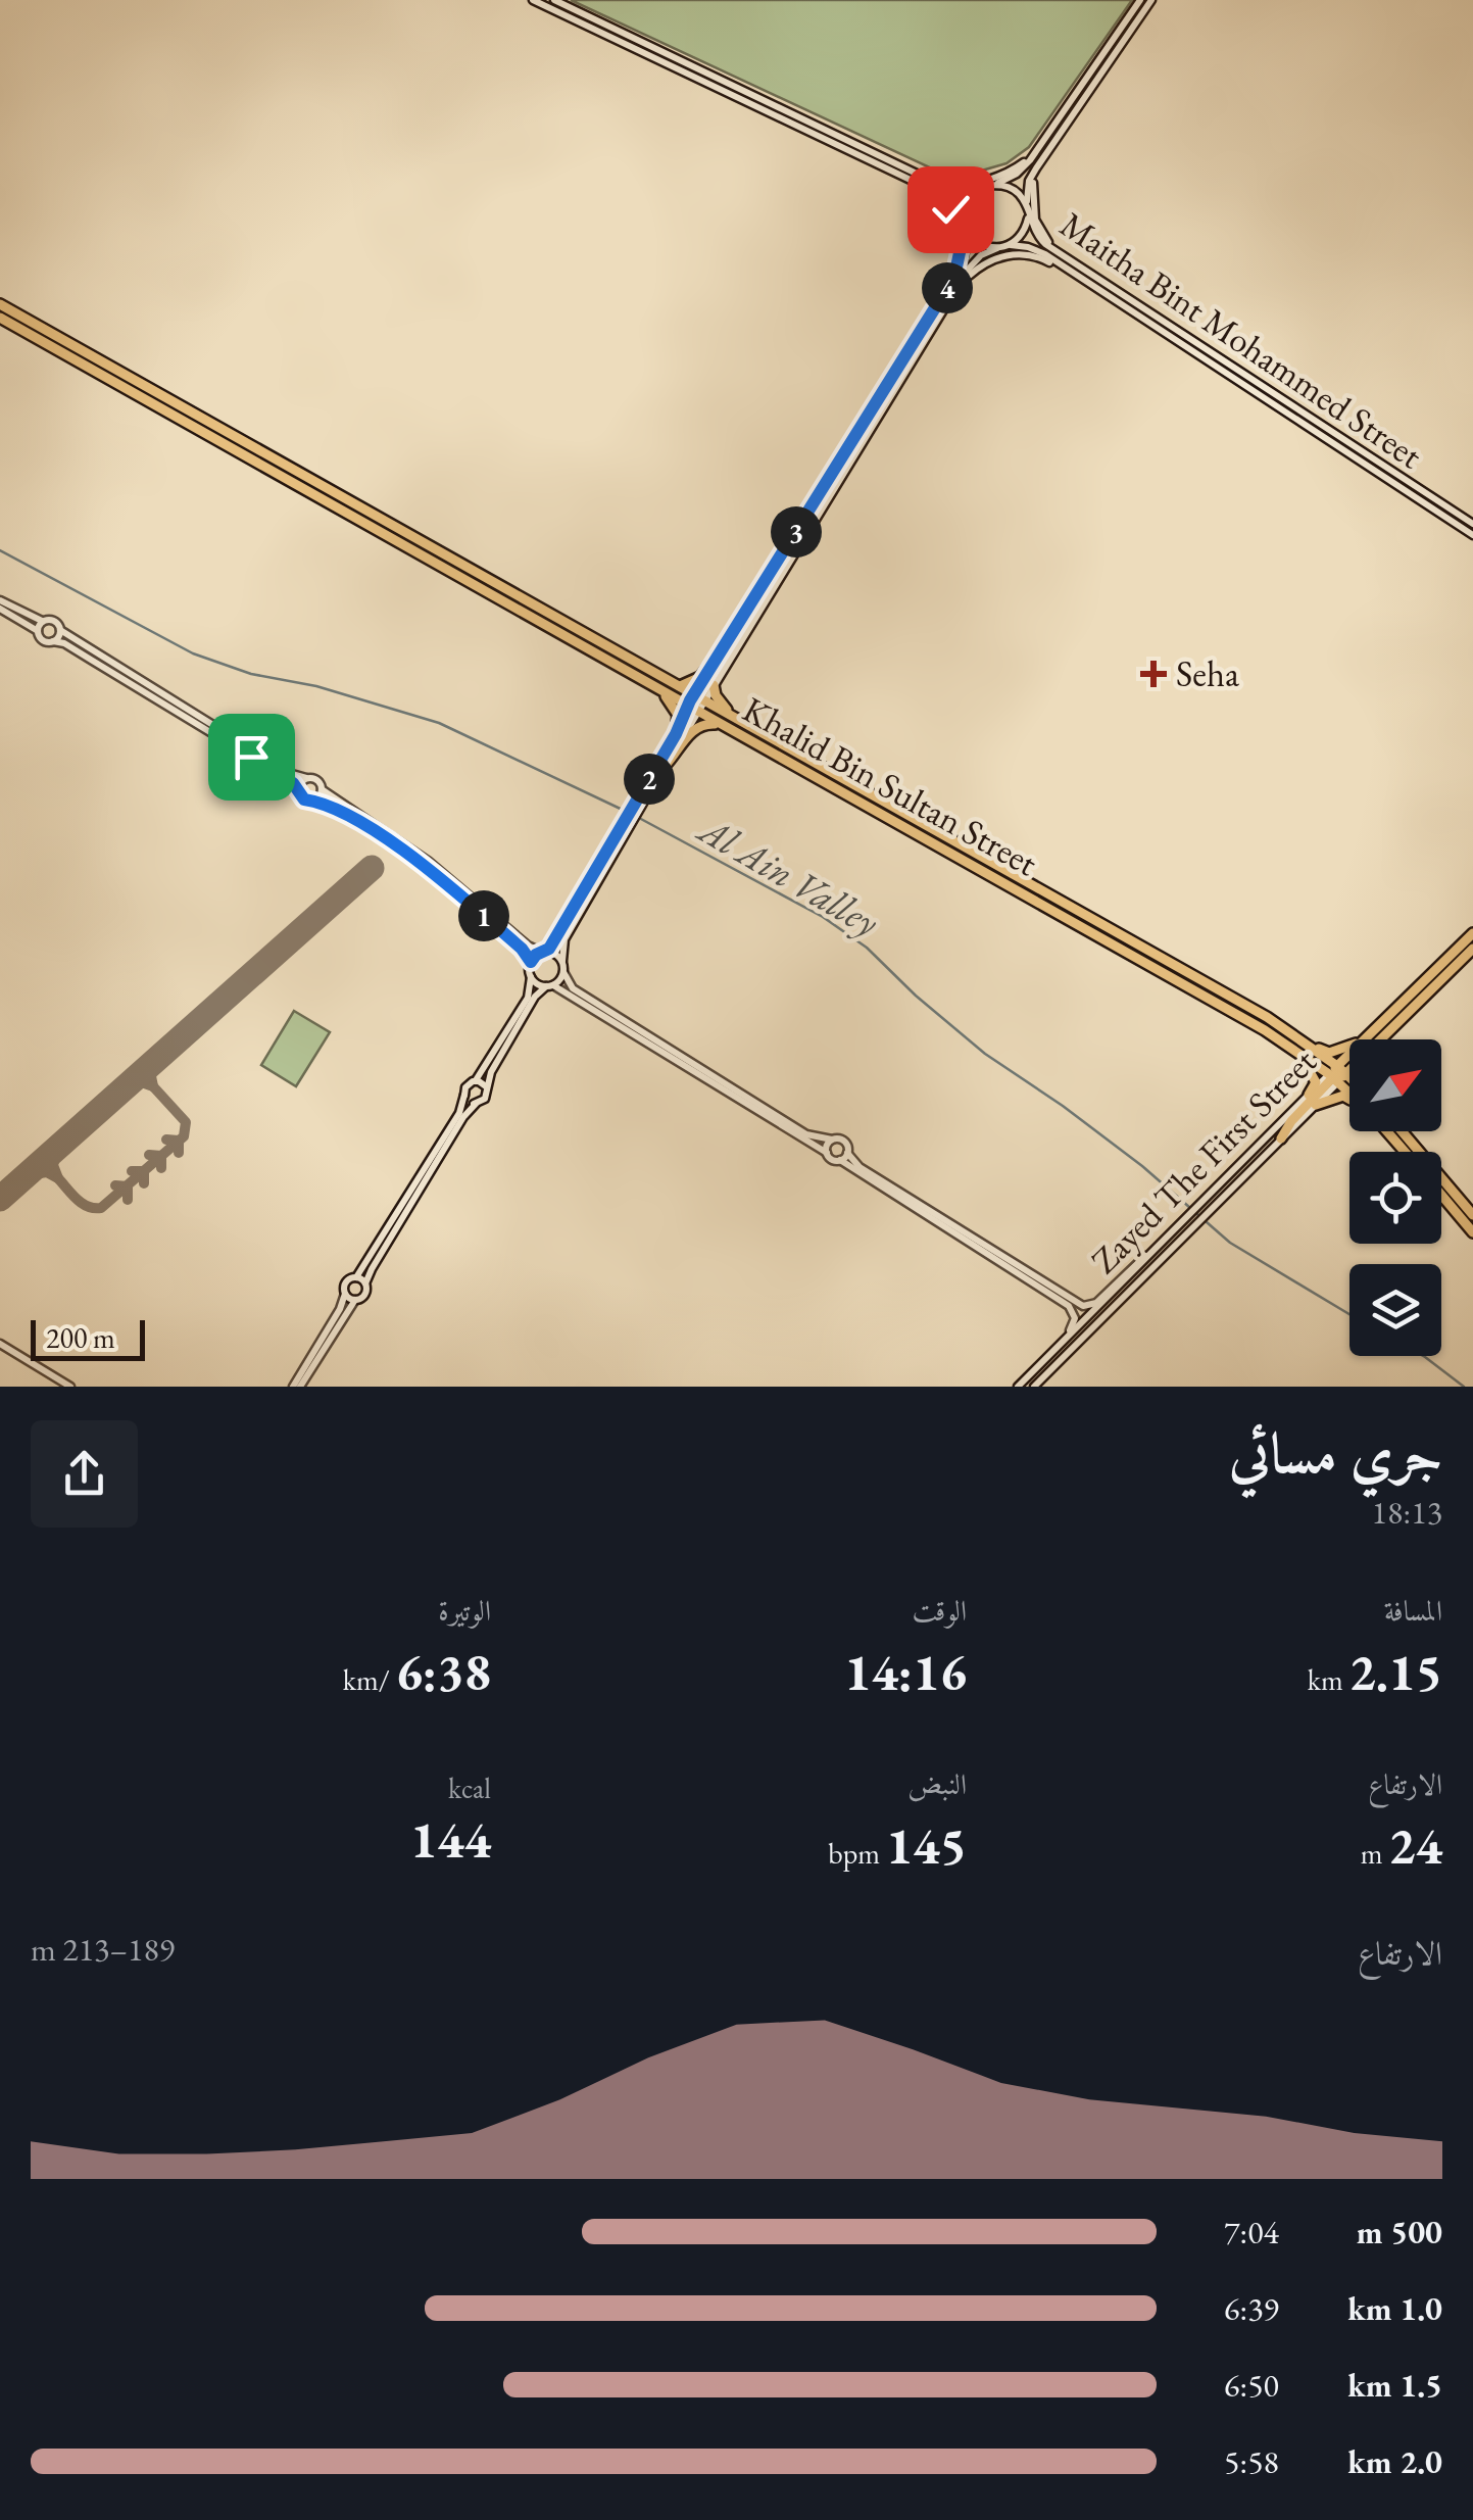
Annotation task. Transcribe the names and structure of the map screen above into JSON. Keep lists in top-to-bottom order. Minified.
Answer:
{"streets":{"main road":["Maitha Bint Mohammed Street","Khalid Bin Sultan Street","Zayed The First Street"]},"crossings":[["Khalid Bin Sultan Street","Zayed The First Street"]],"water":["Al Ain Valley"],"places":{"health":["Seha"]},"scale_bar":"200 m","north":"top right","page":{"pins":["4","3","2","1"],"scale":"200 m","heading":["جري مسائي","18:13"],"stats":[["المسافة","2.15 km"],["الوقت","14:16"],["الوتيرة","6:38 /km"],["الارتفاع","24 m"],["النبض","145 bpm"],["kcal","144"]],"chart":["الارتفاع","189–213 m"],"list":[{"name":"500 m","note":"7:04"},{"name":"1.0 km","note":"6:39"},{"name":"1.5 km","note":"6:50"},{"name":"2.0 km","note":"5:58"}]}}
